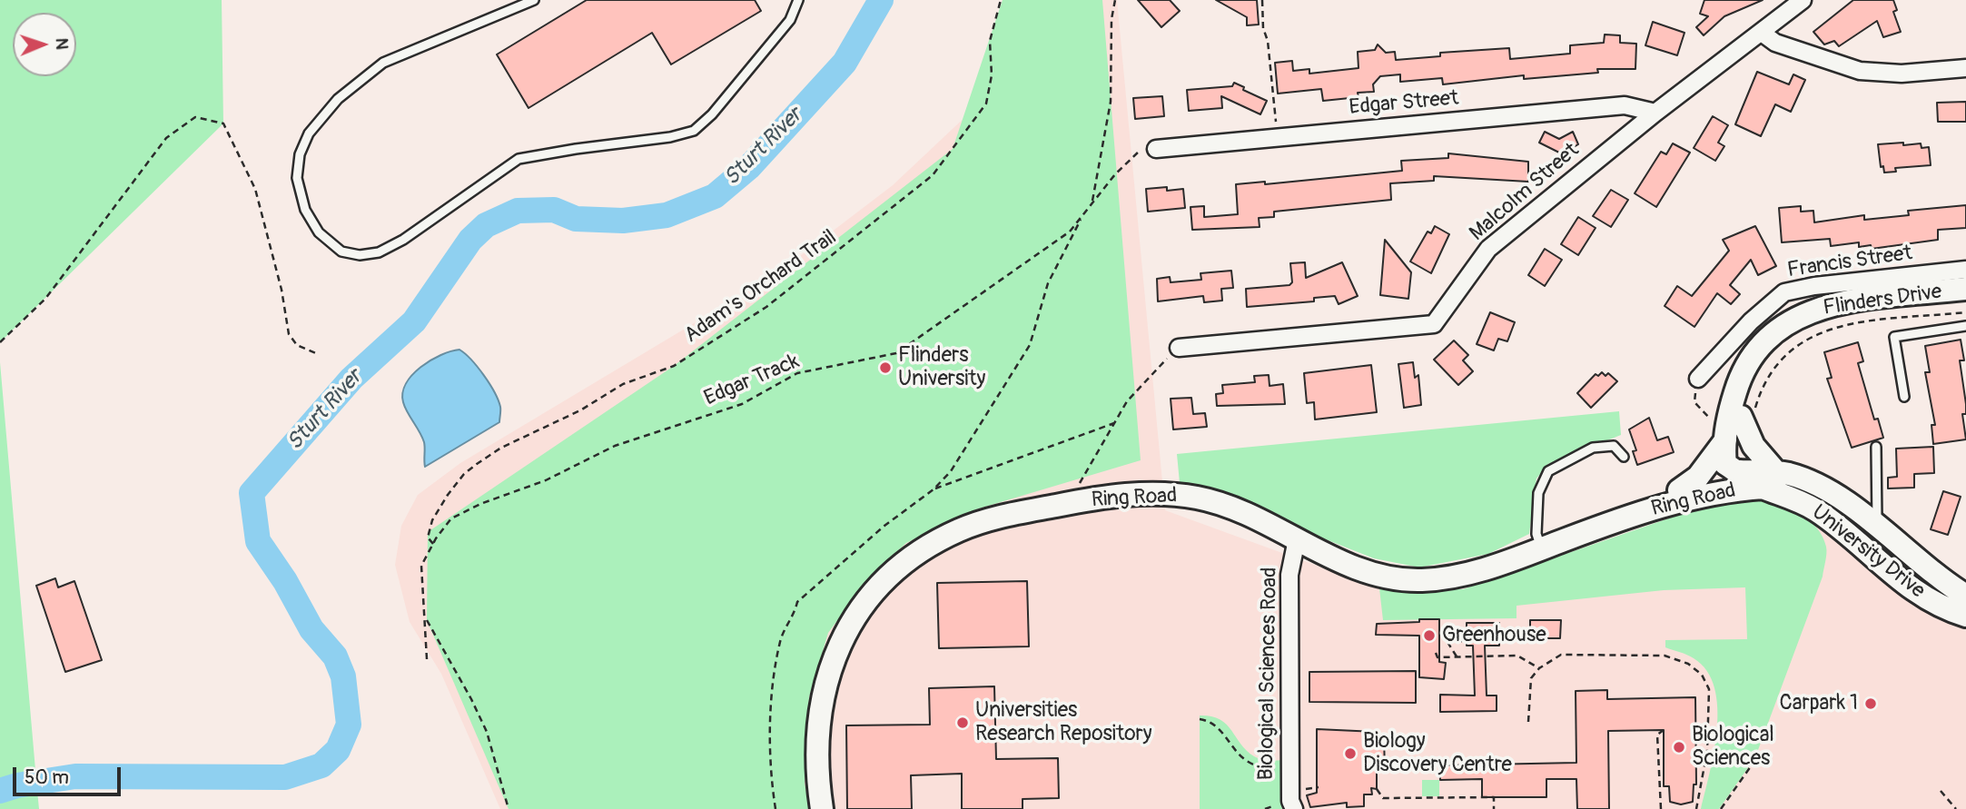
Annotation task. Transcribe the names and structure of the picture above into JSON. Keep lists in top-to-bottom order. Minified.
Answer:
{"streets":{"street":["Edgar Street","Malcolm Street","Francis Street","Flinders Drive","Ring Road","University Drive","Biological Sciences Road"],"path":["Adam's Orchard Trail","Edgar Track"]},"crossings":[["Edgar Street","Malcolm Street"],["Edgar Street","Edgar Track"],["Adam's Orchard Trail","Edgar Track"],["Flinders Drive","Ring Road"],["Flinders Drive","University Drive"],["Ring Road","University Drive"],["Ring Road","Biological Sciences Road"]],"water":["Sturt River"],"places":["Flinders University","Greenhouse","Carpark 1","Universities Research Repository","Biological Sciences","Biology Discovery Centre"],"scale_bar":"50 m","north":"right"}
